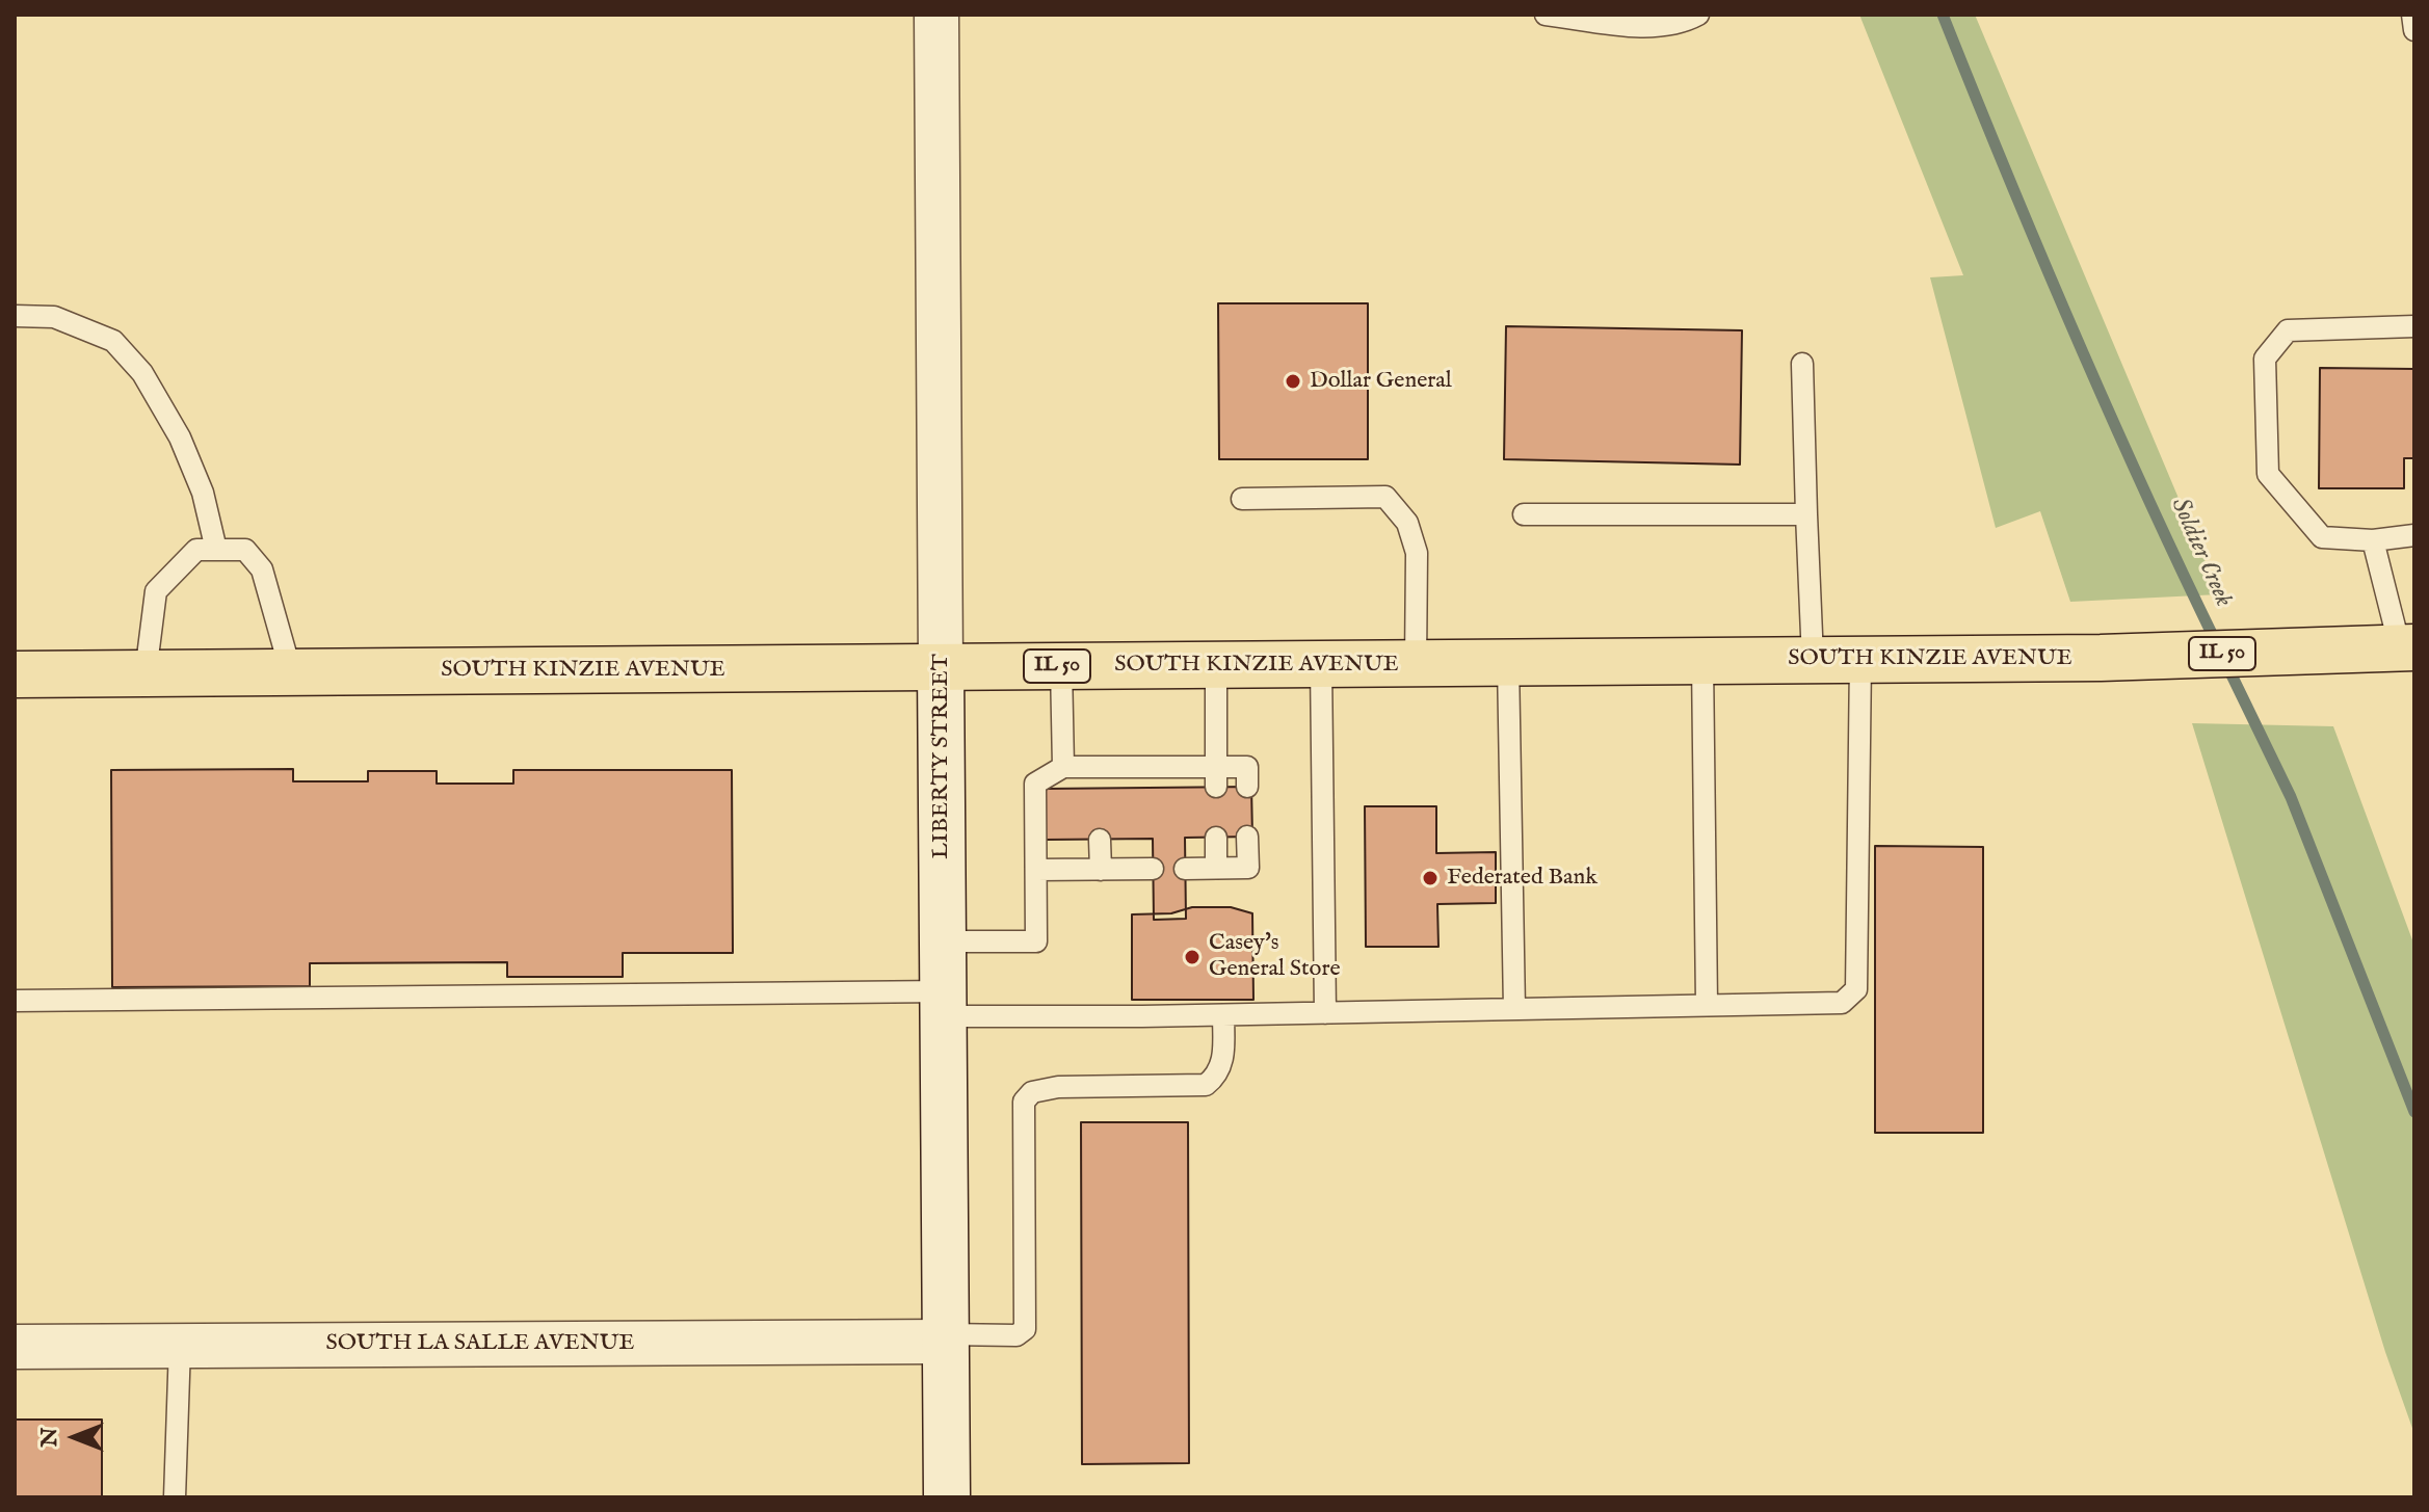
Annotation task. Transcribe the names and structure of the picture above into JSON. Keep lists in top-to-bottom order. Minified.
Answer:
{"streets":{"main road":["IL 50","SOUTH KINZIE AVENUE"],"street":["LIBERTY STREET","SOUTH LA SALLE AVENUE"]},"crossings":[["SOUTH KINZIE AVENUE","LIBERTY STREET"],["LIBERTY STREET","SOUTH LA SALLE AVENUE"]],"water":["Soldier Creek"],"places":["Dollar General","Federated Bank","Casey's General Store"],"north":"left"}
